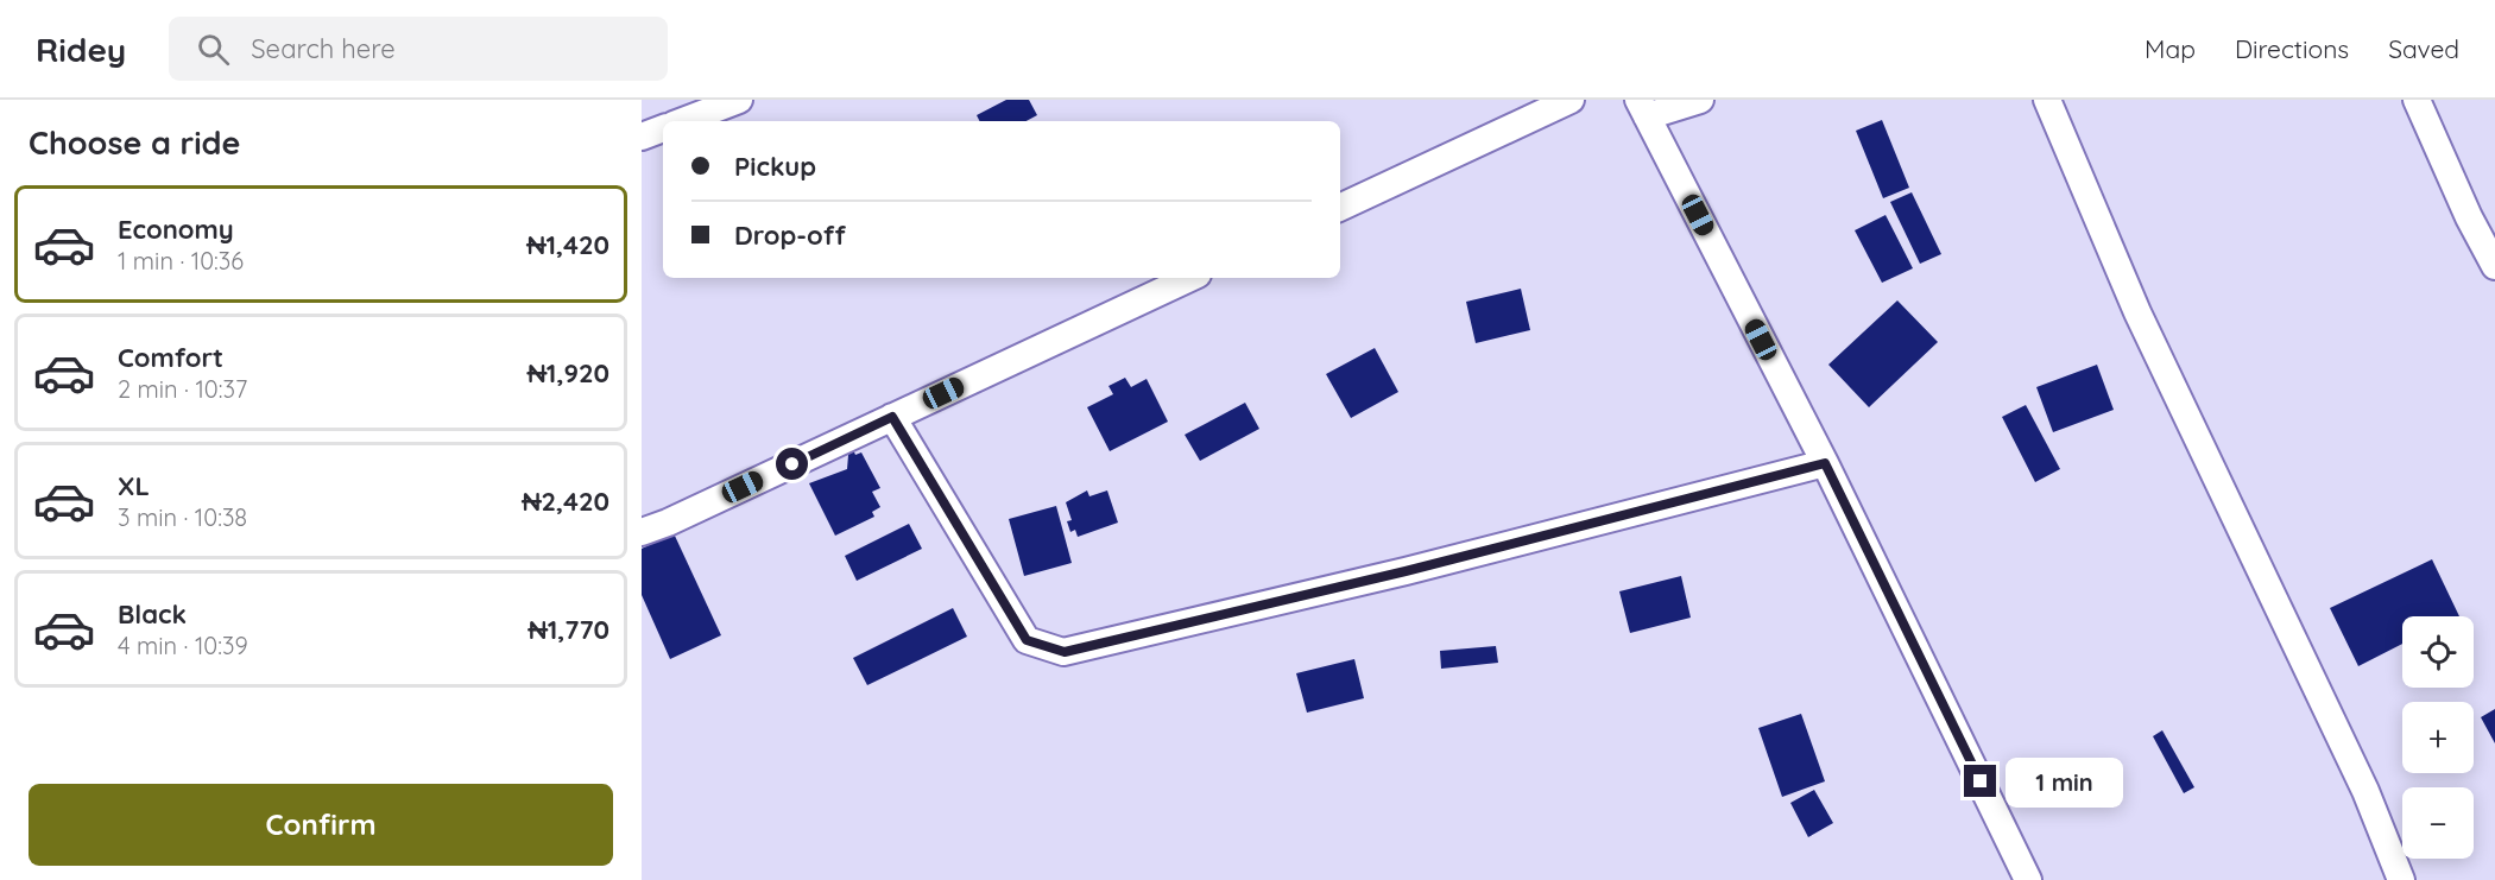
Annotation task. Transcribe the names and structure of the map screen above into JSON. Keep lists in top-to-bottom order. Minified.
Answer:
{"page":{"header":"Ridey","search":"Search here","nav":["Map","Directions","Saved"],"heading":"Choose a ride","banner":["Pickup","Drop-off"],"list":[{"name":"Economy","note":"1 min · 10:36","value":"₦1,420"},{"name":"Comfort","note":"2 min · 10:37","value":"₦1,920"},{"name":"XL","note":"3 min · 10:38","value":"₦2,420"},{"name":"Black","note":"4 min · 10:39","value":"₦1,770"}],"map_buttons":["+","−"],"bubble":"1 min","buttons":"Confirm"}}
